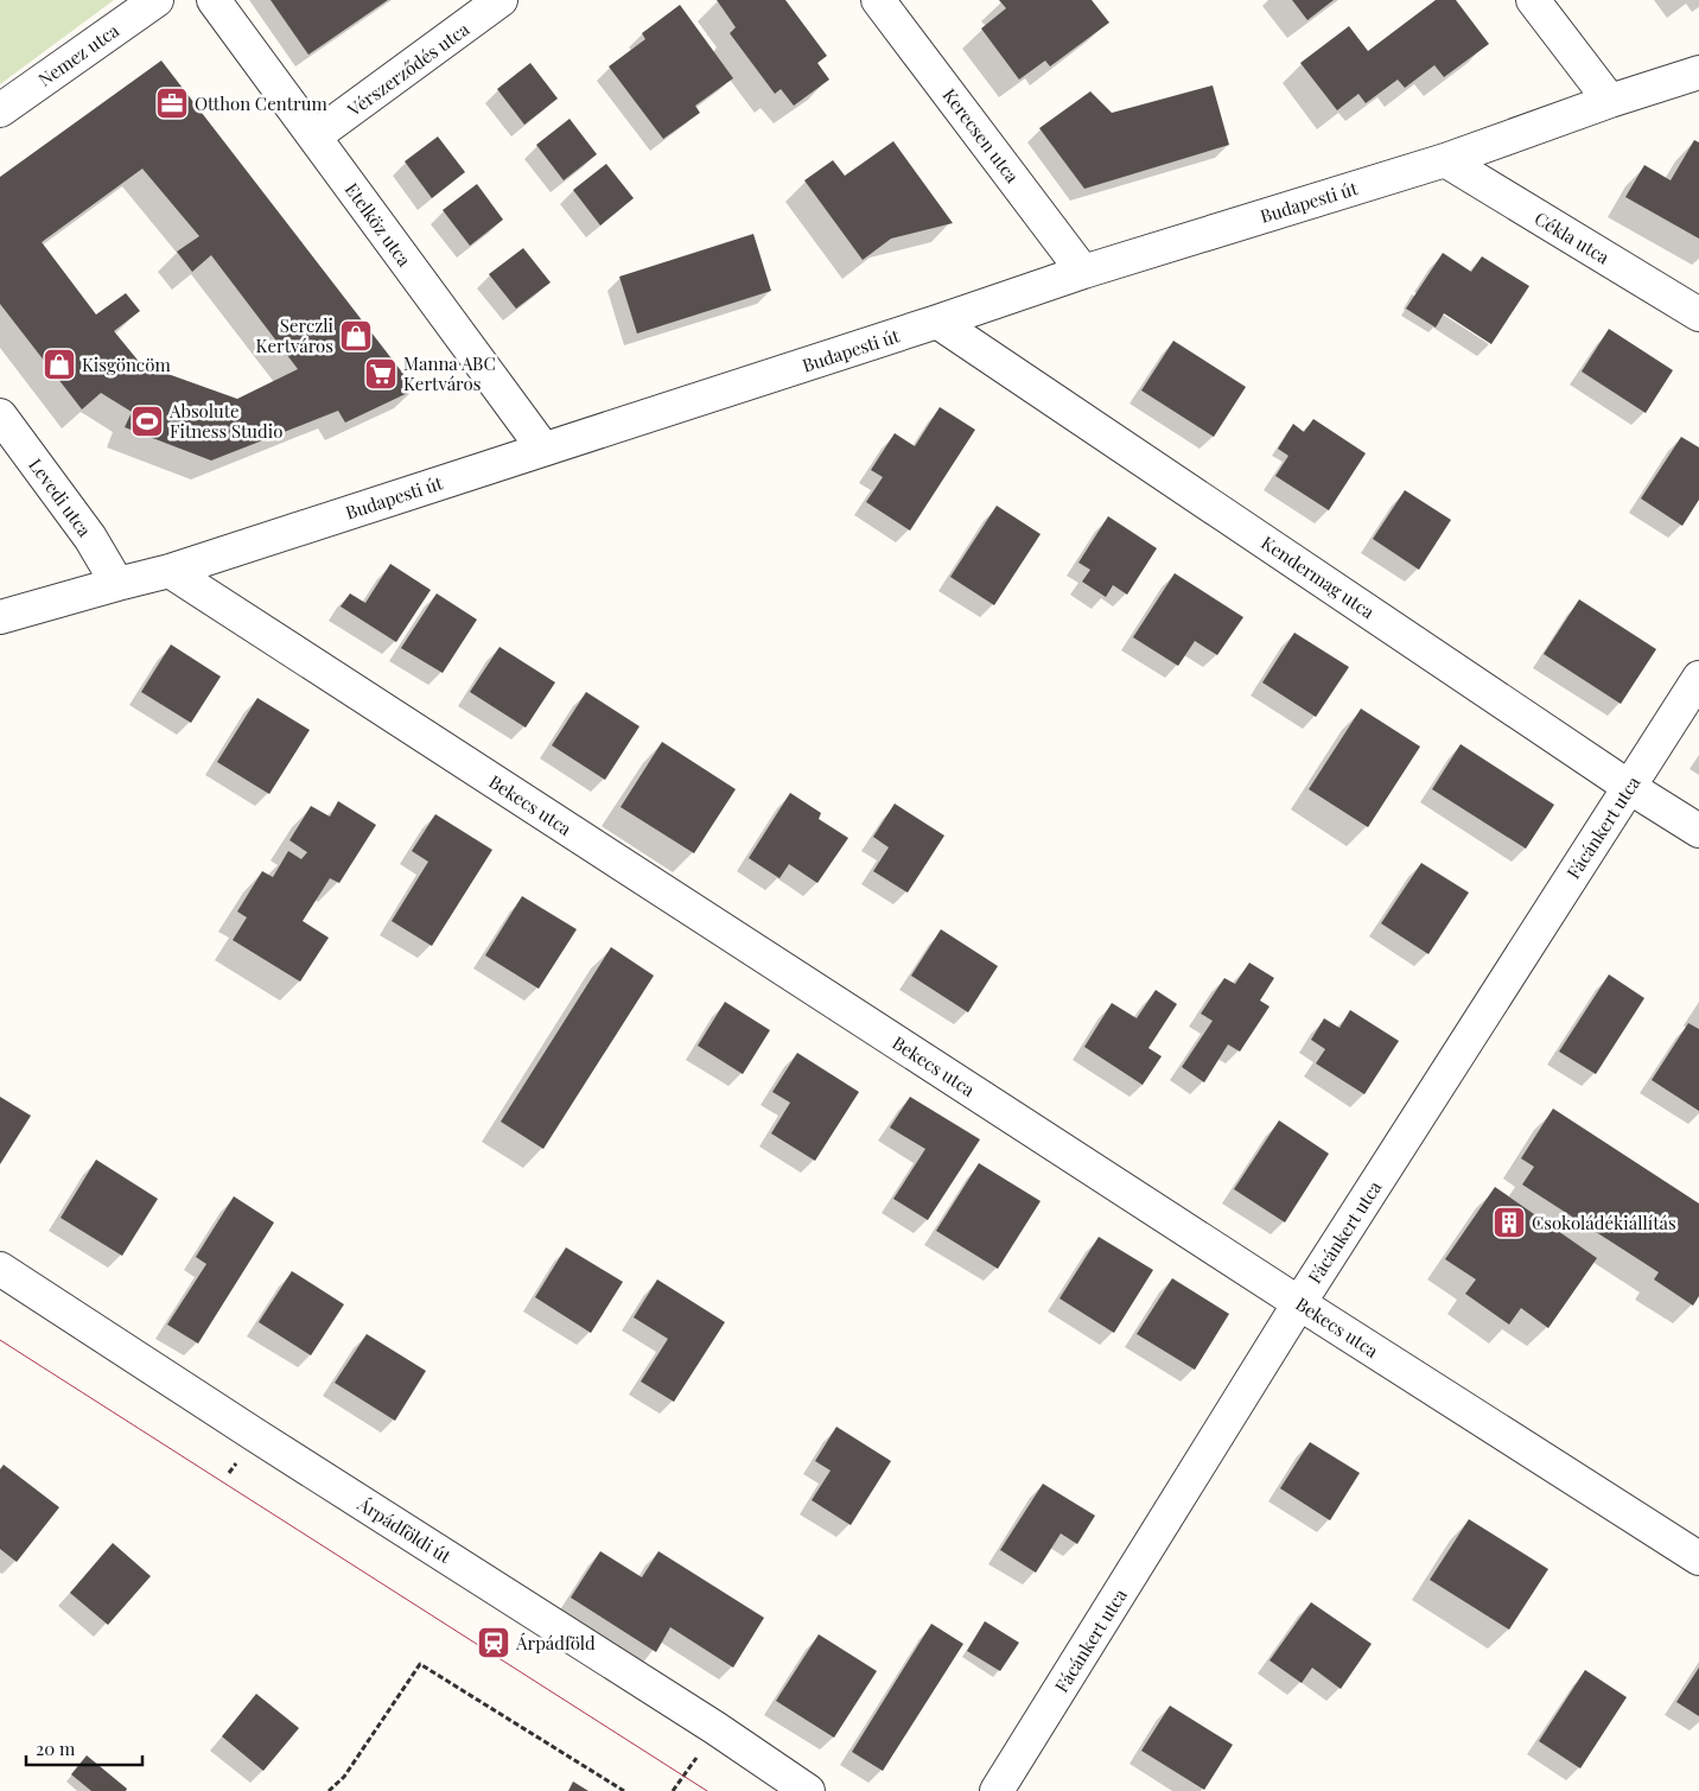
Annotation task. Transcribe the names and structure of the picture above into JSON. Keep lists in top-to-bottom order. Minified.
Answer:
{"streets":{"street":["Nemez utca","Vérszerződés utca","Kerecsen utca","Budapesti út","Etelköz utca","Cékla utca","Levedi utca","Kendermag utca","Bekecs utca","Fácánkert utca","Árpádföldi út"]},"crossings":[["Vérszerződés utca","Etelköz utca"],["Kerecsen utca","Budapesti út"],["Budapesti út","Etelköz utca"],["Budapesti út","Cékla utca"],["Budapesti út","Levedi utca"],["Budapesti út","Kendermag utca"],["Budapesti út","Bekecs utca"],["Kendermag utca","Fácánkert utca"],["Bekecs utca","Fácánkert utca"]],"places":{"office":["Otthon Centrum"],"shop":["Serczli Kertváros","Kisgöncöm"],"supermarket":["Manna ABC Kertváros"],"sports":["Absolute Fitness Studio"],"building":["Csokoládékiállítás"],"station":["Árpádföld"]},"scale_bar":"20 m"}
